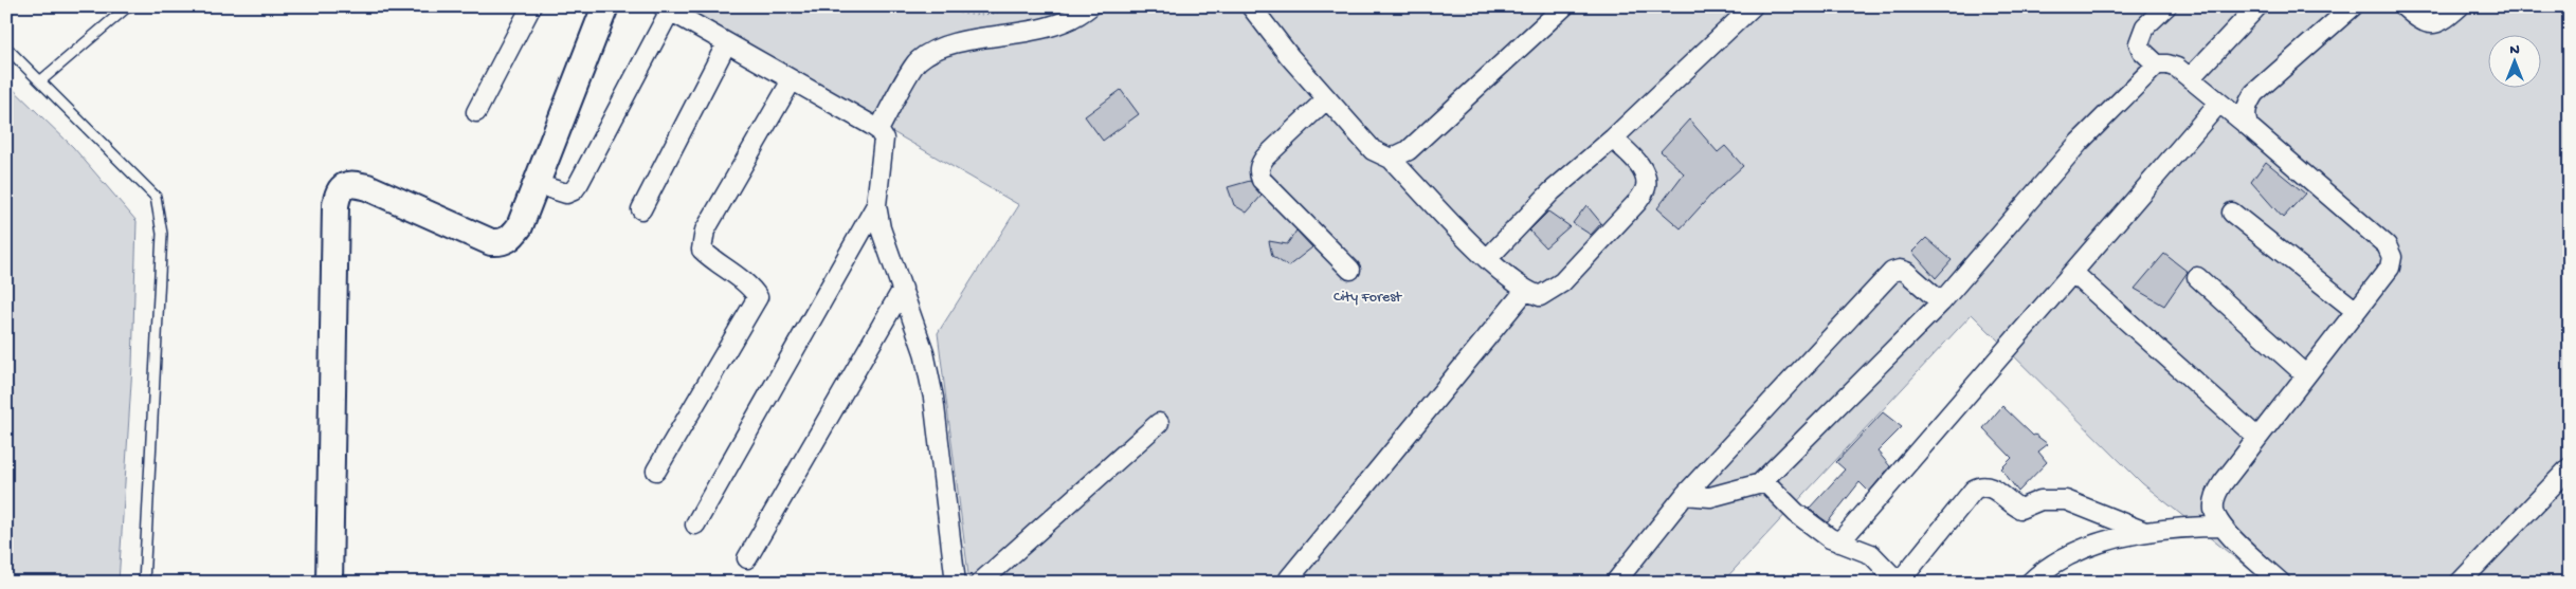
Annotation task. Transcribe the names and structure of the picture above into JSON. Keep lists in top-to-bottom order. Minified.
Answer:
{"parks":["City Forest"],"north":"top"}
